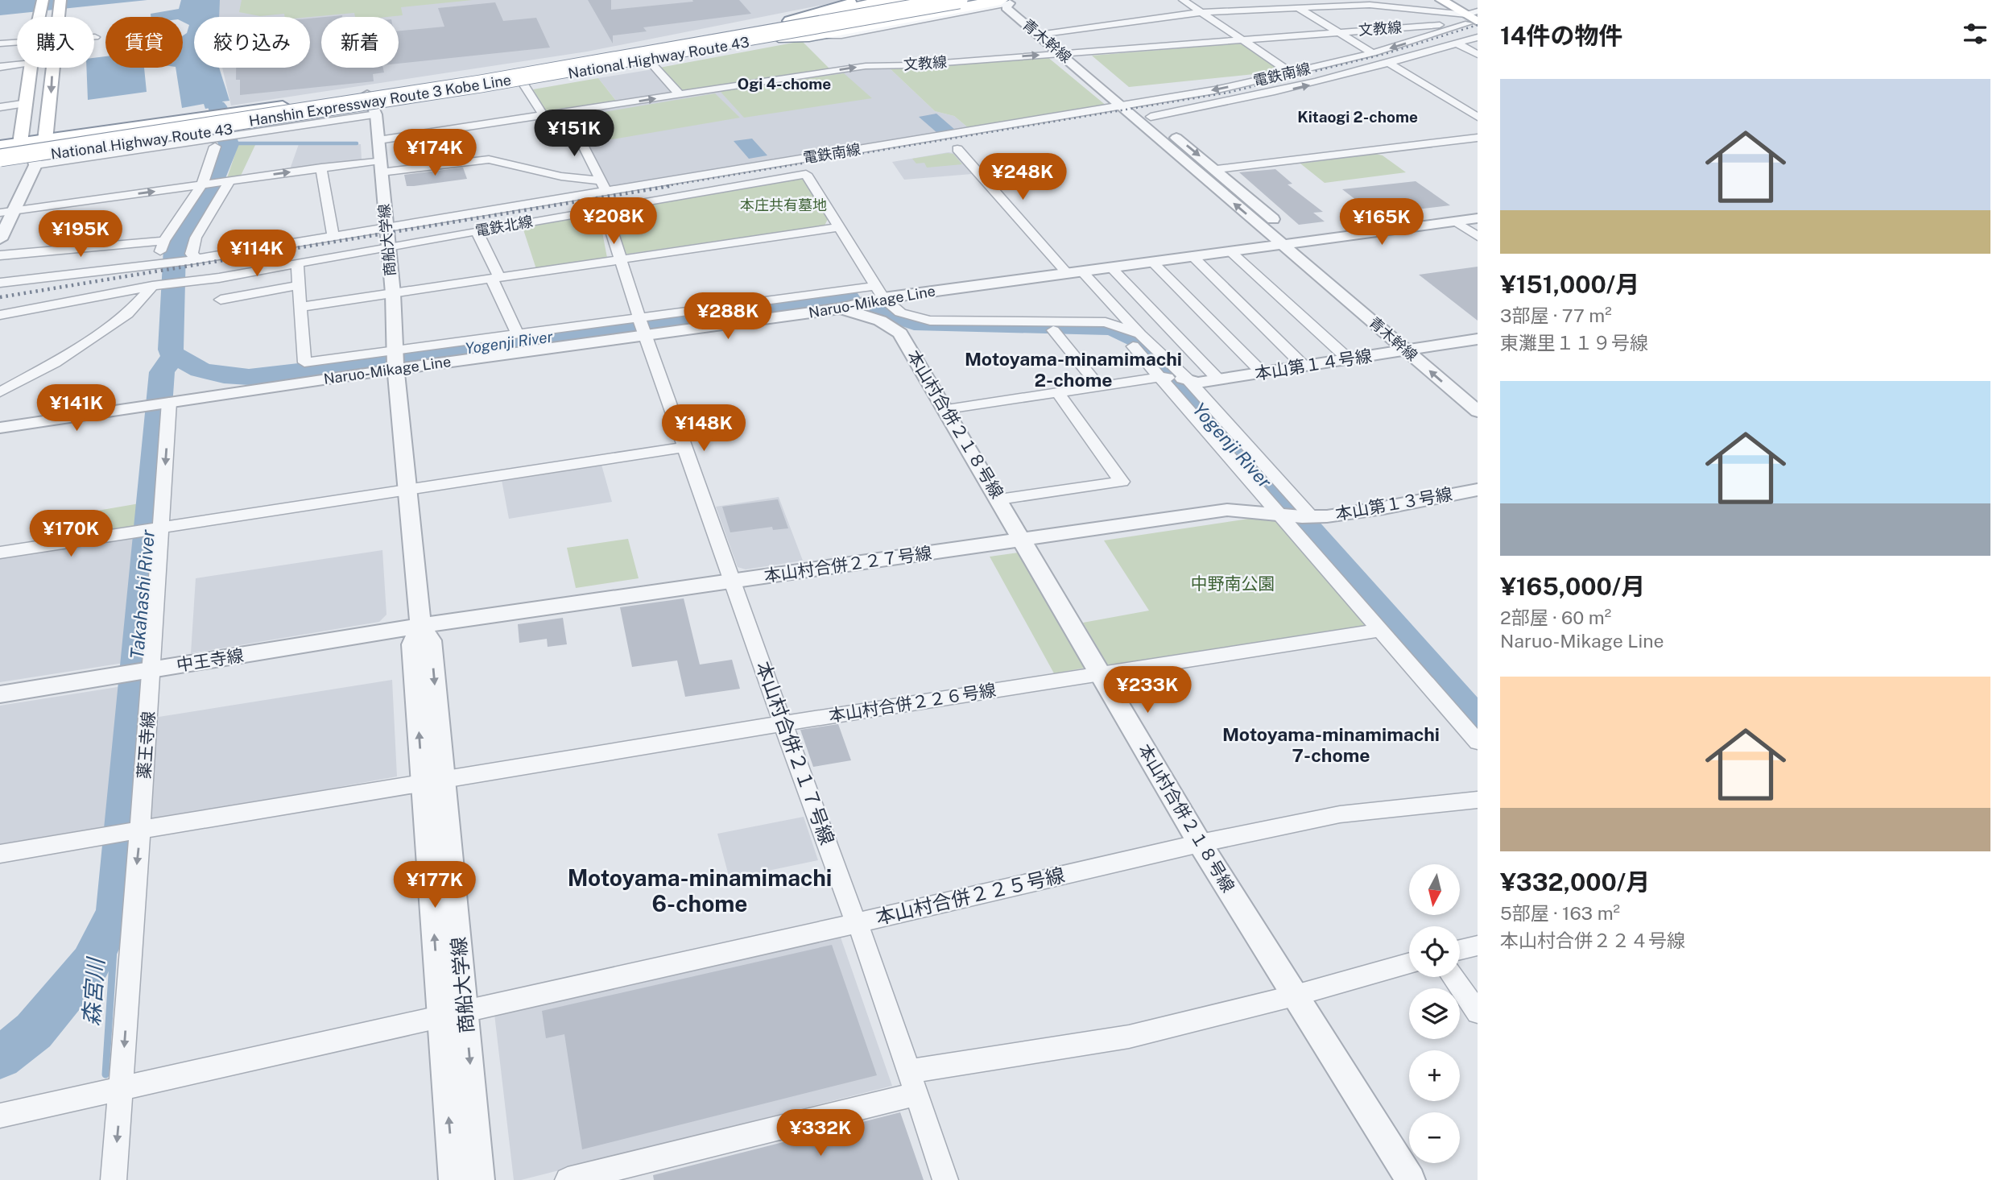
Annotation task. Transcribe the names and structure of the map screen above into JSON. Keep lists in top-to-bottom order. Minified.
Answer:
{"streets":{"highway":["National Highway Route 43","Hanshin Expressway Route 3 Kobe Line"],"street":["文教線","青木幹線","電鉄南線","電鉄北線","商船大学線","Naruo-Mikage Line","本山第１４号線","本山村合併２１８号線","本山第１３号線","本山村合併２２７号線","中王寺線","本山村合併２２６号線","薬王寺線","本山村合併２１７号線","本山村合併２２５号線"]},"crossings":[["文教線","青木幹線"],["文教線","電鉄南線"],["文教線","商船大学線"],["青木幹線","電鉄南線"],["青木幹線","Naruo-Mikage Line"],["青木幹線","本山第１４号線"],["National Highway Route 43","Hanshin Expressway Route 3 Kobe Line"],["National Highway Route 43","商船大学線"],["電鉄南線","商船大学線"],["電鉄北線","商船大学線"],["電鉄北線","本山村合併２１７号線"],["商船大学線","Naruo-Mikage Line"],["商船大学線","本山村合併２２７号線"],["商船大学線","中王寺線"],["商船大学線","本山村合併２２６号線"],["商船大学線","本山村合併２２５号線"],["Naruo-Mikage Line","本山村合併２１８号線"],["Naruo-Mikage Line","薬王寺線"],["Naruo-Mikage Line","本山村合併２１７号線"],["本山村合併２１８号線","本山村合併２２７号線"],["本山村合併２１８号線","本山村合併２２６号線"],["本山村合併２１８号線","本山村合併２２５号線"],["本山第１３号線","本山村合併２２７号線"],["本山村合併２２７号線","中王寺線"],["本山村合併２２７号線","本山村合併２１７号線"],["中王寺線","薬王寺線"],["本山村合併２２６号線","薬王寺線"],["本山村合併２２６号線","本山村合併２１７号線"],["薬王寺線","本山村合併２２５号線"],["本山村合併２１７号線","本山村合併２２５号線"]],"one_way":["薬王寺線"],"districts":["Ogi 4-chome","Kitaogi 2-chome","Motoyama-minamimachi 2-chome","Motoyama-minamimachi 7-chome","Motoyama-minamimachi 6-chome"],"water":["Yogenji River","Takahashi River","森宮川"],"parks":["本庄共有墓地","中野南公園"],"north":"bottom","page":{"heading":"14件の物件","chip":["購入","賃貸","絞り込み","新着"],"list":[{"name":"¥151,000/月","note":"3部屋 · 77 m² · 東灘里１１９号線"},{"name":"¥165,000/月","note":"2部屋 · 60 m² · Naruo-Mikage Line"},{"name":"¥332,000/月","note":"5部屋 · 163 m² · 本山村合併２２４号線"}],"price":["¥151K","¥174K","¥248K","¥208K","¥165K","¥195K","¥114K","¥288K","¥141K","¥148K","¥170K","¥233K","¥177K","¥332K"],"map_buttons":["+","−"]}}
